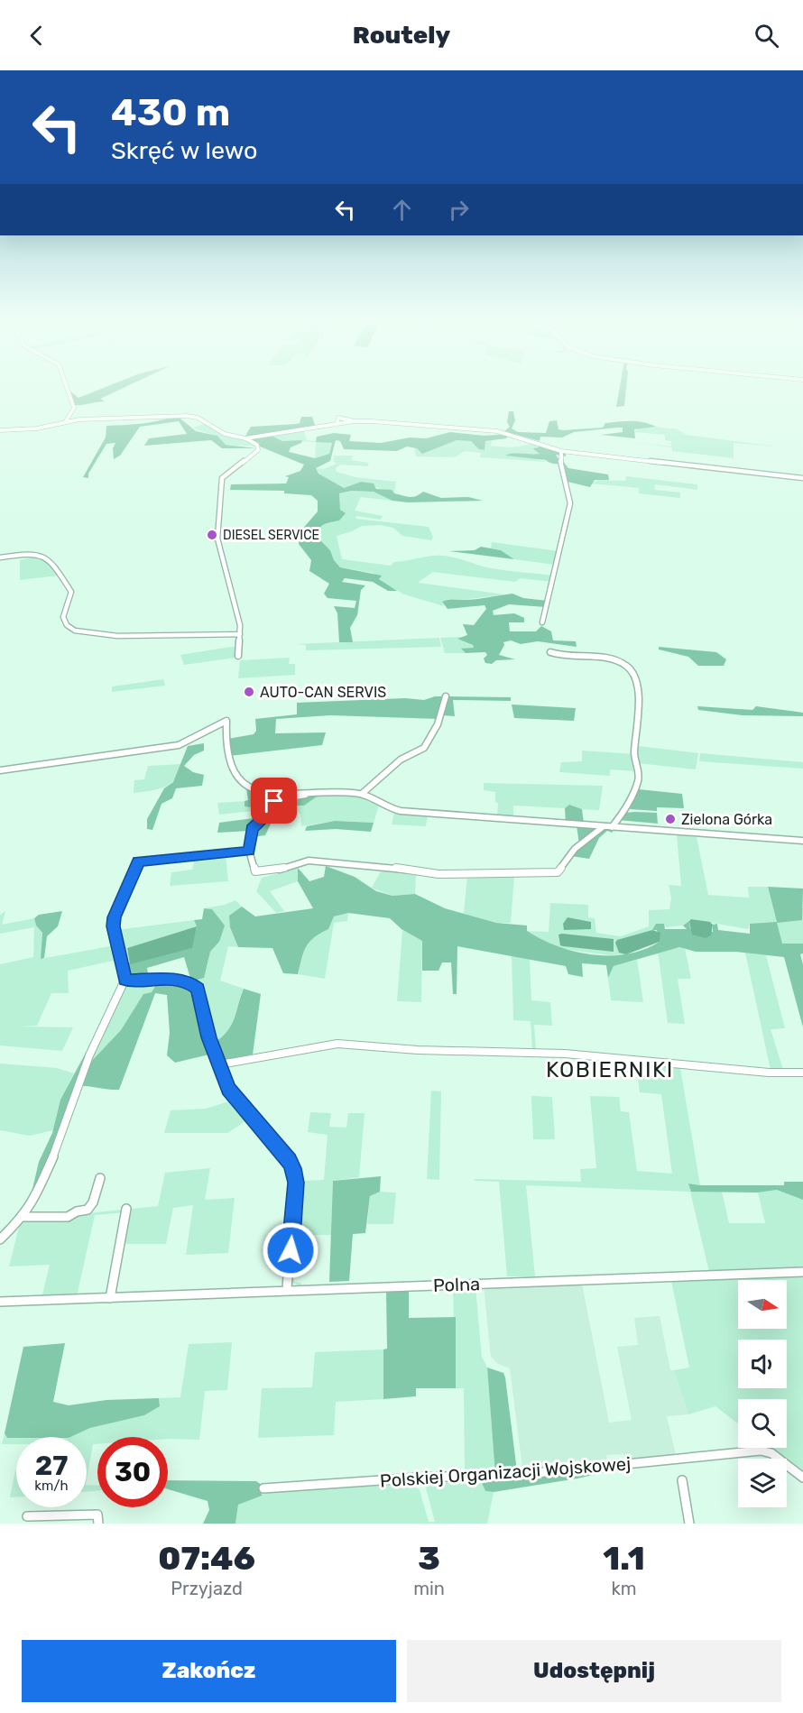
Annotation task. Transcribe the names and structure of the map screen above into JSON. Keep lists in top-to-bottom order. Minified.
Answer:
{"streets":{"street":["Polna","Polskiej Organizacji Wojskowej"]},"districts":["KOBIERNIKI"],"places":["DIESEL SERVICE","AUTO-CAN SERVIS","Zielona Górka"],"north":"right","page":{"header":"Routely","turn":["430 m","Skręć w lewo"],"speed":"27 km/h","limit":"30","eta":["07:46","Przyjazd","3","min","1.1","km"],"buttons":["Zakończ","Udostępnij"]}}
